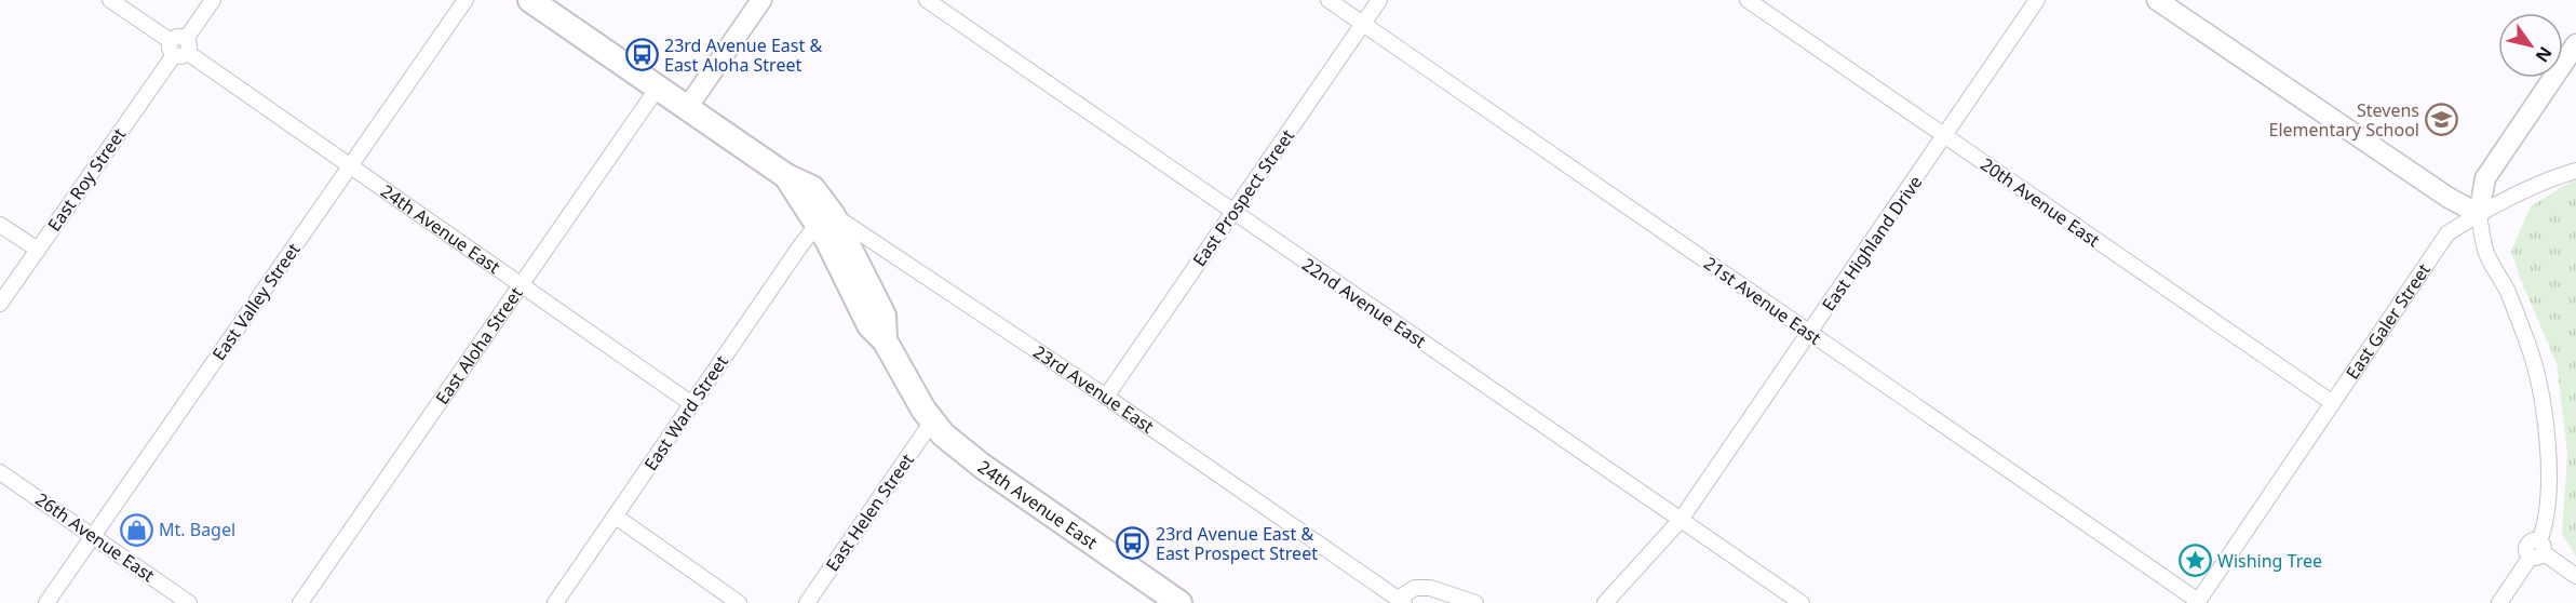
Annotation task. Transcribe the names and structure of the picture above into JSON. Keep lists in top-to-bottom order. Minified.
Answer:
{"streets":{"main road":["24th Avenue East","23rd Avenue East"],"street":["East Roy Street","East Prospect Street","20th Avenue East","East Highland Drive","21st Avenue East","East Valley Street","22nd Avenue East","East Galer Street","East Aloha Street","East Ward Street","East Helen Street","26th Avenue East"]},"crossings":[["East Roy Street","24th Avenue East"],["East Prospect Street","21st Avenue East"],["East Prospect Street","22nd Avenue East"],["East Prospect Street","23rd Avenue East"],["20th Avenue East","East Highland Drive"],["20th Avenue East","East Galer Street"],["24th Avenue East","East Valley Street"],["24th Avenue East","East Aloha Street"],["24th Avenue East","23rd Avenue East"],["24th Avenue East","East Ward Street"],["24th Avenue East","East Helen Street"],["East Highland Drive","21st Avenue East"],["East Highland Drive","22nd Avenue East"],["21st Avenue East","East Galer Street"],["East Valley Street","26th Avenue East"],["East Aloha Street","23rd Avenue East"],["23rd Avenue East","East Ward Street"]],"places":{"bus stop":["23rd Avenue East & East Aloha Street","23rd Avenue East & East Prospect Street"],"school or university":["Stevens Elementary School"],"shop":["Mt. Bagel"],"place":["Wishing Tree"]},"north":"bottom right"}
